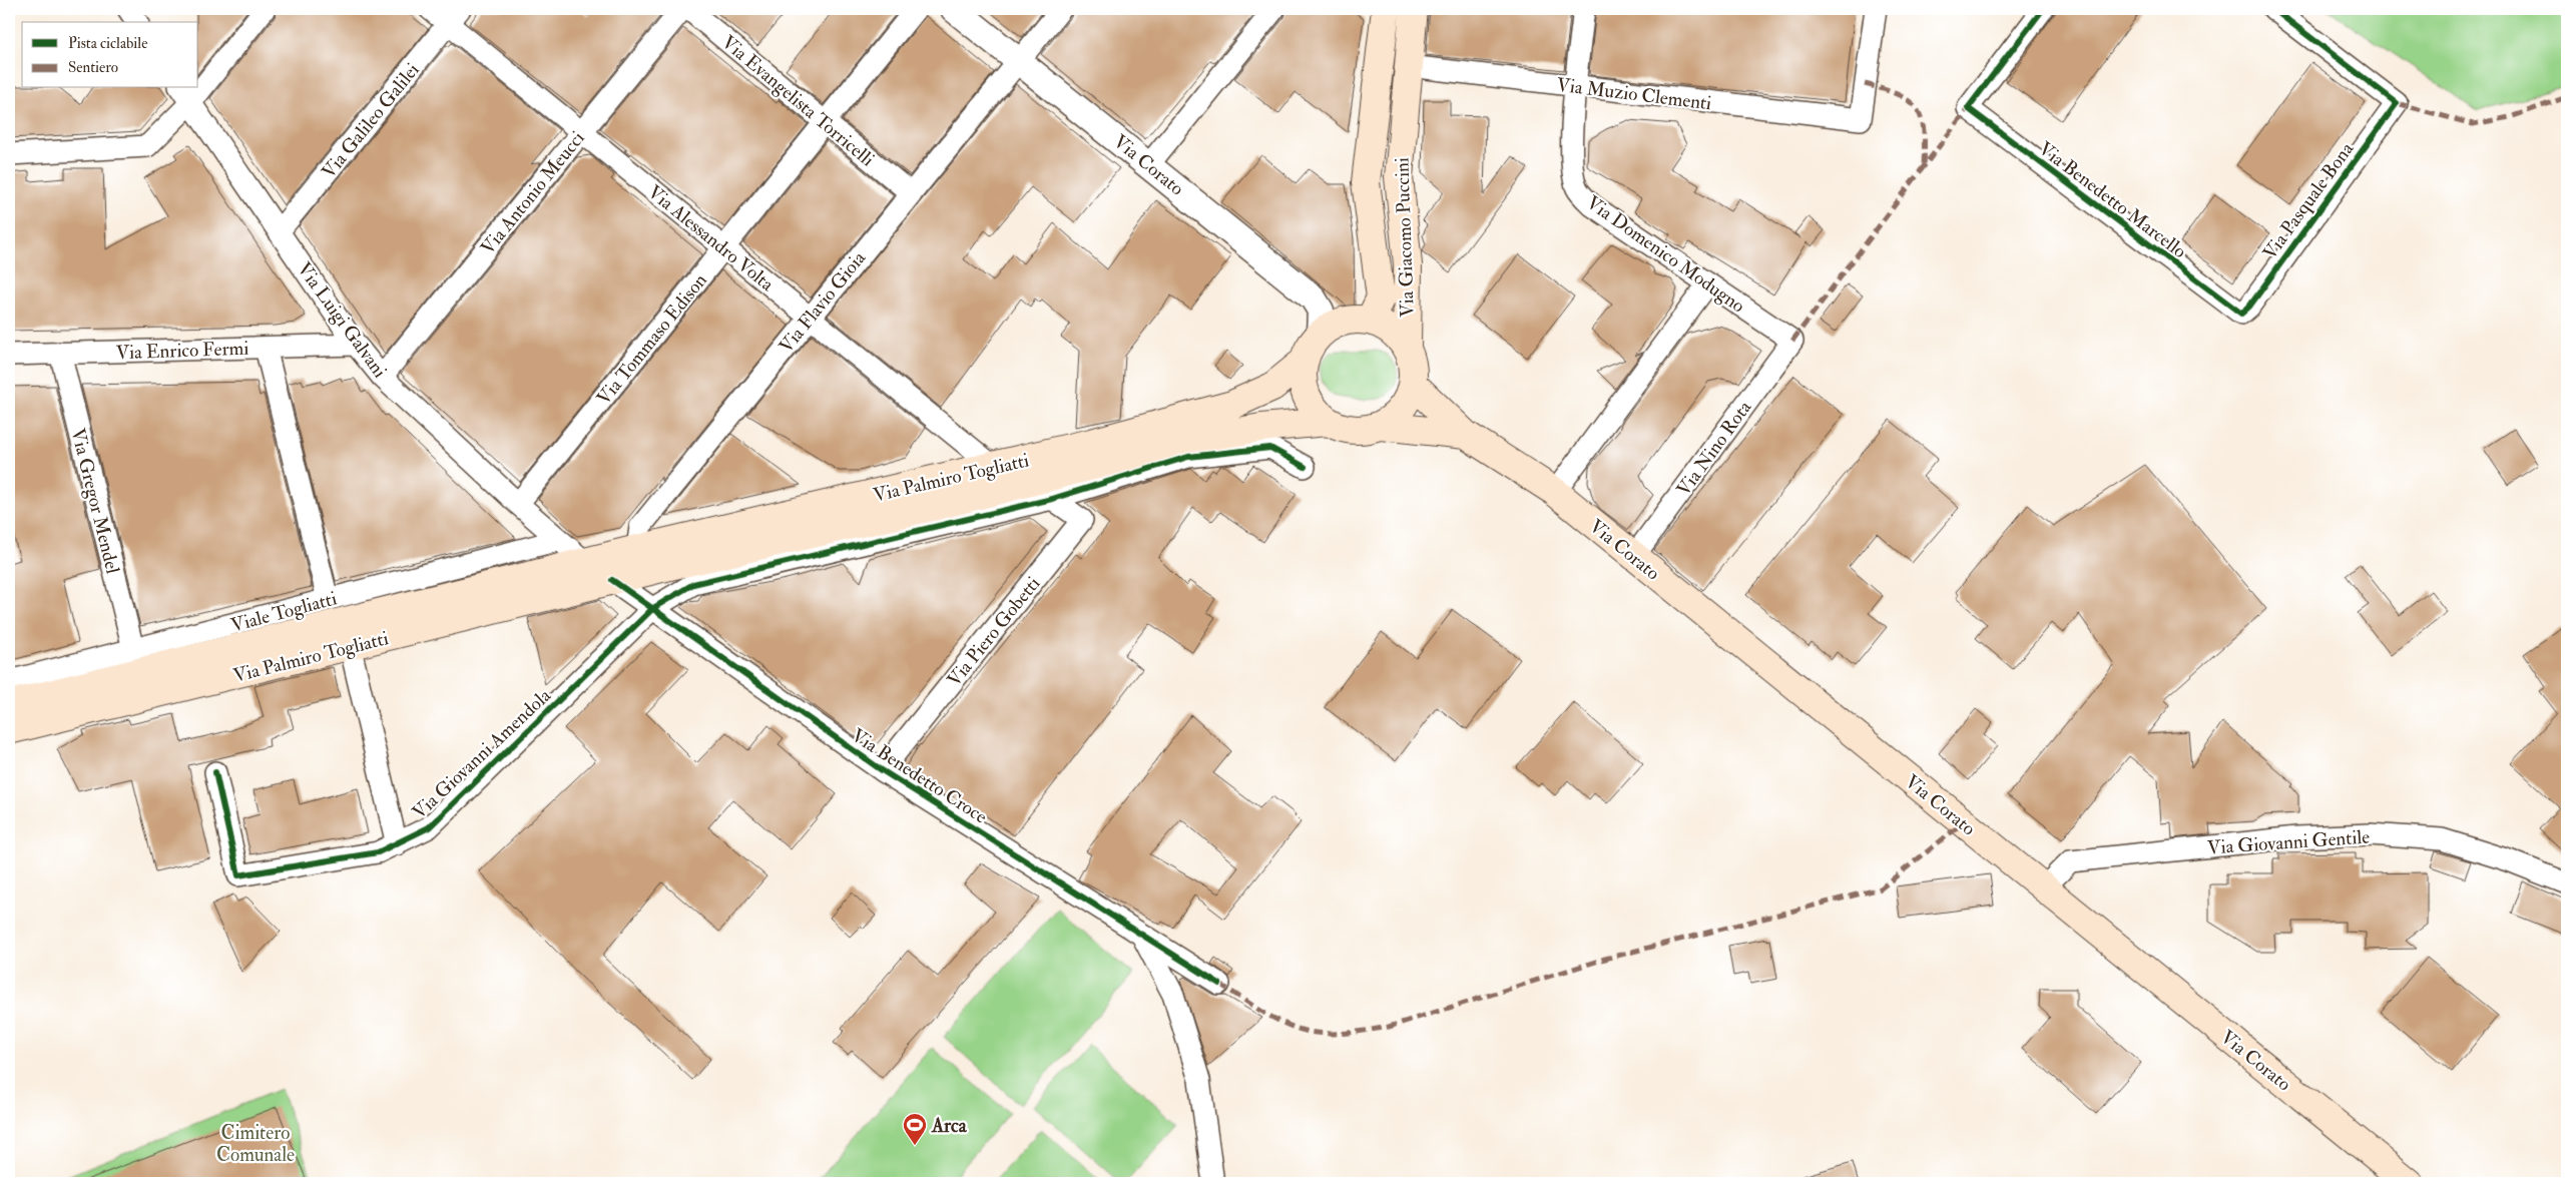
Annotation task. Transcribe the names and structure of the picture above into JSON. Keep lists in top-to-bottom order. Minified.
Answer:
{"streets":{"main road":["Via Corato","Via Giacomo Puccini","Via Palmiro Togliatti"],"street":["Via Muzio Clementi","Via Evangelista Torricelli","Via Galileo Galilei","Via Antonio Meucci","Via Benedetto Marcello","Via Pasquale Bona","Via Alessandro Volta","Via Domenico Modugno","Via Flavio Gioia","Via Luigi Galvani","Via Tommaso Edison","Via Enrico Fermi","Via Nino Rota","Via Gregor Mendel","Viale Togliatti","Via Piero Gobetti","Via Giovanni Amendola","Via Benedetto Croce","Via Giovanni Gentile"]},"crossings":[["Via Muzio Clementi","Via Giacomo Puccini"],["Via Muzio Clementi","Via Domenico Modugno"],["Via Evangelista Torricelli","Via Flavio Gioia"],["Via Evangelista Torricelli","Via Tommaso Edison"],["Via Galileo Galilei","Via Alessandro Volta"],["Via Galileo Galilei","Via Luigi Galvani"],["Via Corato","Via Giacomo Puccini"],["Via Corato","Via Flavio Gioia"],["Via Corato","Via Nino Rota"],["Via Corato","Via Palmiro Togliatti"],["Via Corato","Via Giovanni Gentile"],["Via Antonio Meucci","Via Alessandro Volta"],["Via Antonio Meucci","Via Luigi Galvani"],["Via Benedetto Marcello","Via Pasquale Bona"],["Via Alessandro Volta","Via Flavio Gioia"],["Via Alessandro Volta","Via Tommaso Edison"],["Via Alessandro Volta","Via Palmiro Togliatti"],["Via Giacomo Puccini","Via Palmiro Togliatti"],["Via Domenico Modugno","Via Nino Rota"],["Via Flavio Gioia","Via Palmiro Togliatti"],["Via Luigi Galvani","Via Tommaso Edison"],["Via Luigi Galvani","Via Enrico Fermi"],["Via Luigi Galvani","Via Palmiro Togliatti"],["Via Luigi Galvani","Viale Togliatti"],["Via Enrico Fermi","Via Gregor Mendel"],["Via Palmiro Togliatti","Via Benedetto Croce"],["Via Gregor Mendel","Viale Togliatti"],["Via Piero Gobetti","Via Giovanni Amendola"],["Via Piero Gobetti","Via Benedetto Croce"],["Via Giovanni Amendola","Via Benedetto Croce"]],"parks":["Cimitero Comunale"],"places":{"sports":["Arca"]},"legend":["Pista ciclabile","Sentiero"]}
